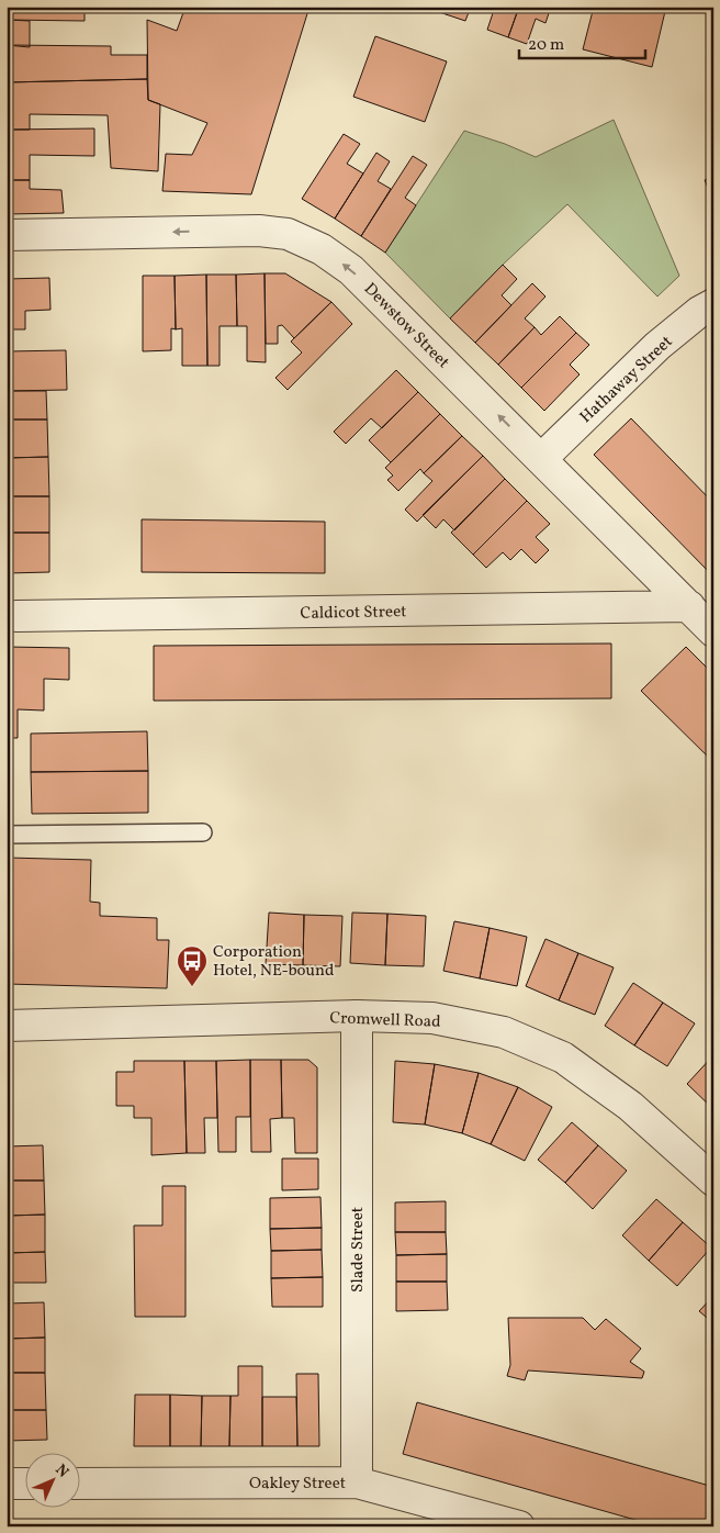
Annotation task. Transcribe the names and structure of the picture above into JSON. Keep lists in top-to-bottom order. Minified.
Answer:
{"streets":{"street":["Dewstow Street","Hathaway Street","Caldicot Street","Cromwell Road","Slade Street","Oakley Street"]},"crossings":[["Dewstow Street","Hathaway Street"],["Dewstow Street","Caldicot Street"],["Cromwell Road","Slade Street"],["Slade Street","Oakley Street"]],"one_way":["Dewstow Street"],"places":{"bus stop":["Corporation Hotel, NE-bound"]},"scale_bar":"20 m","north":"top right"}
